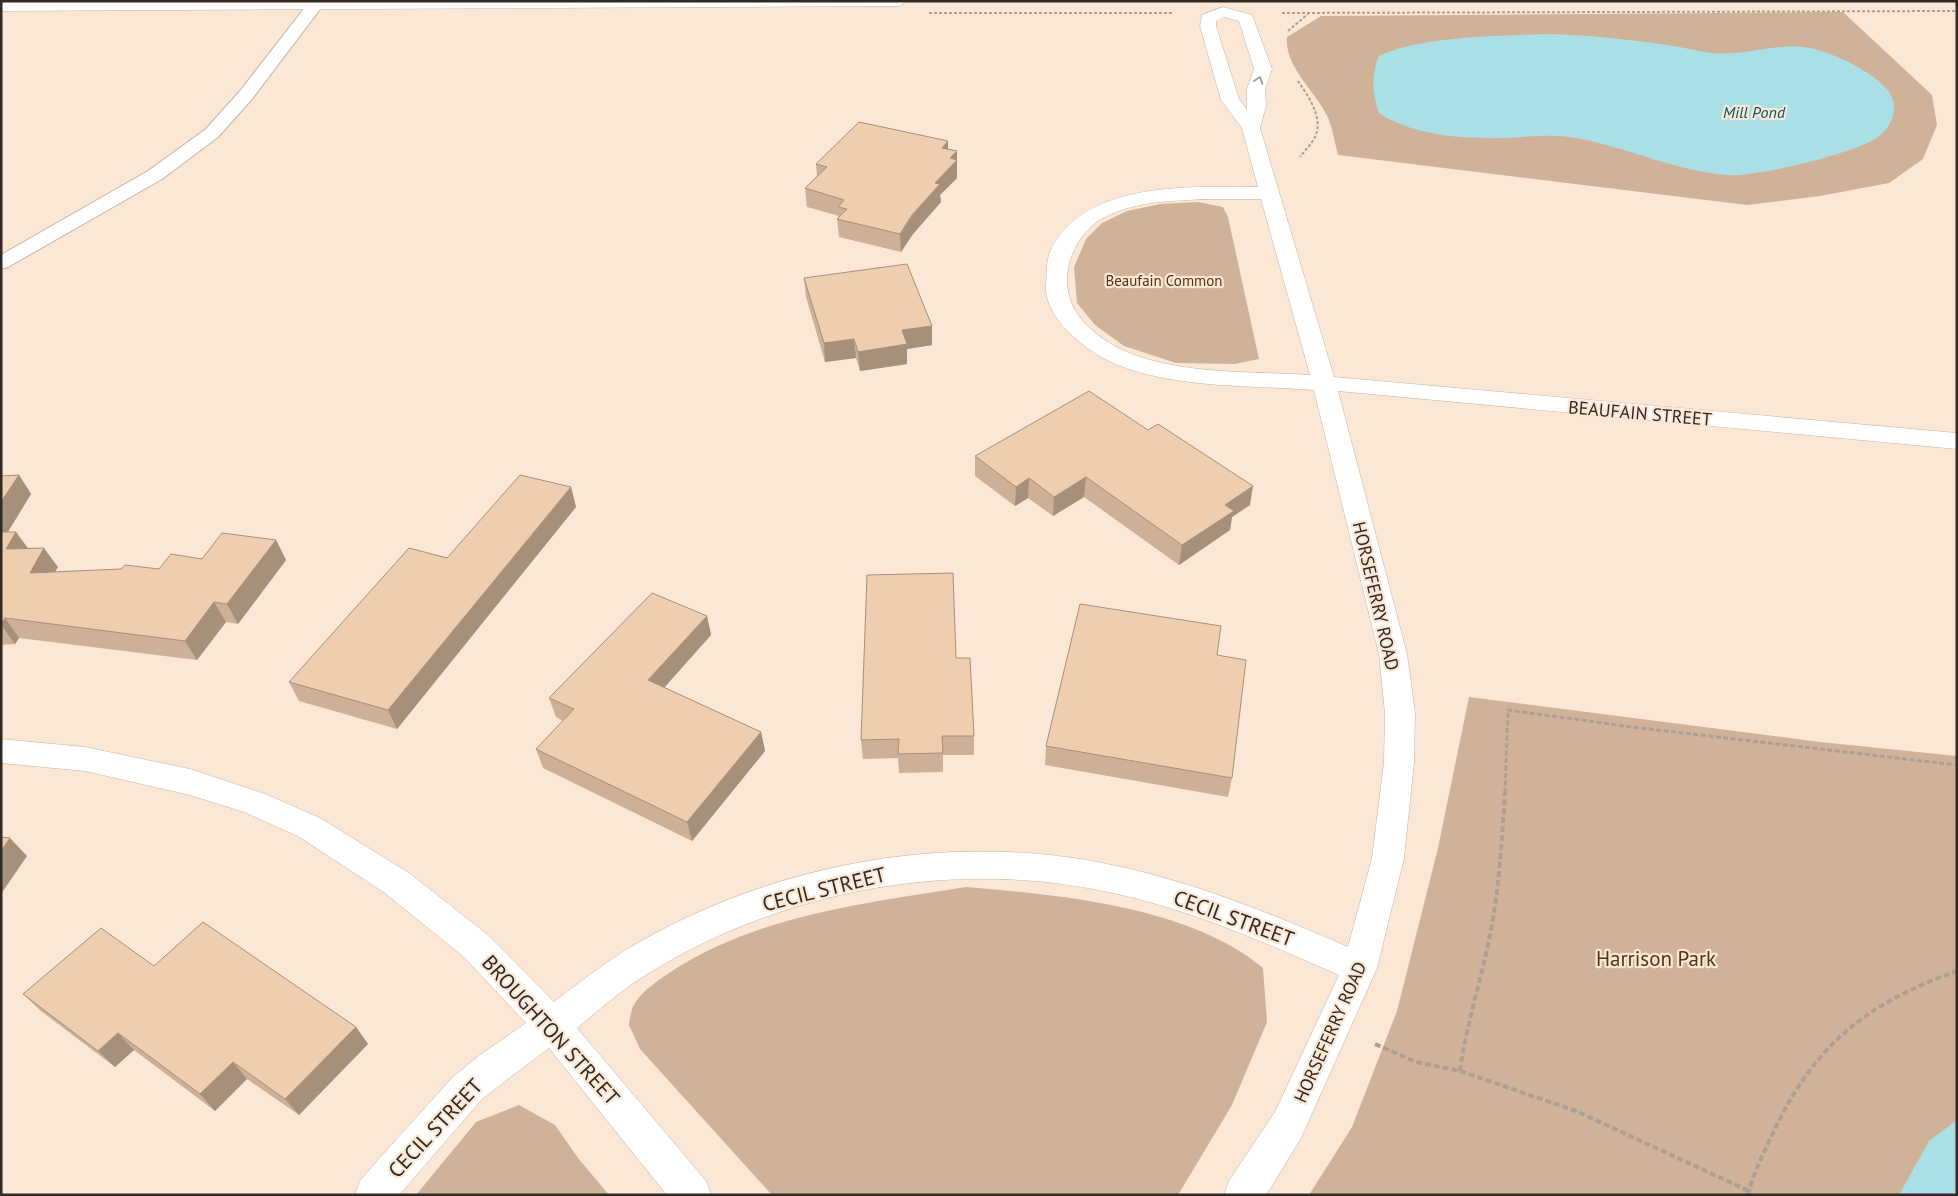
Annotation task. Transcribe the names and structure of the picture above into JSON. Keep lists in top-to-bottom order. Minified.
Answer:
{"streets":{"street":["BEAUFAIN STREET","HORSEFERRY ROAD","CECIL STREET","BROUGHTON STREET"]},"crossings":[["BEAUFAIN STREET","HORSEFERRY ROAD"],["HORSEFERRY ROAD","CECIL STREET"],["CECIL STREET","BROUGHTON STREET"]],"water":["Mill Pond"],"parks":["Beaufain Common","Harrison Park"]}
